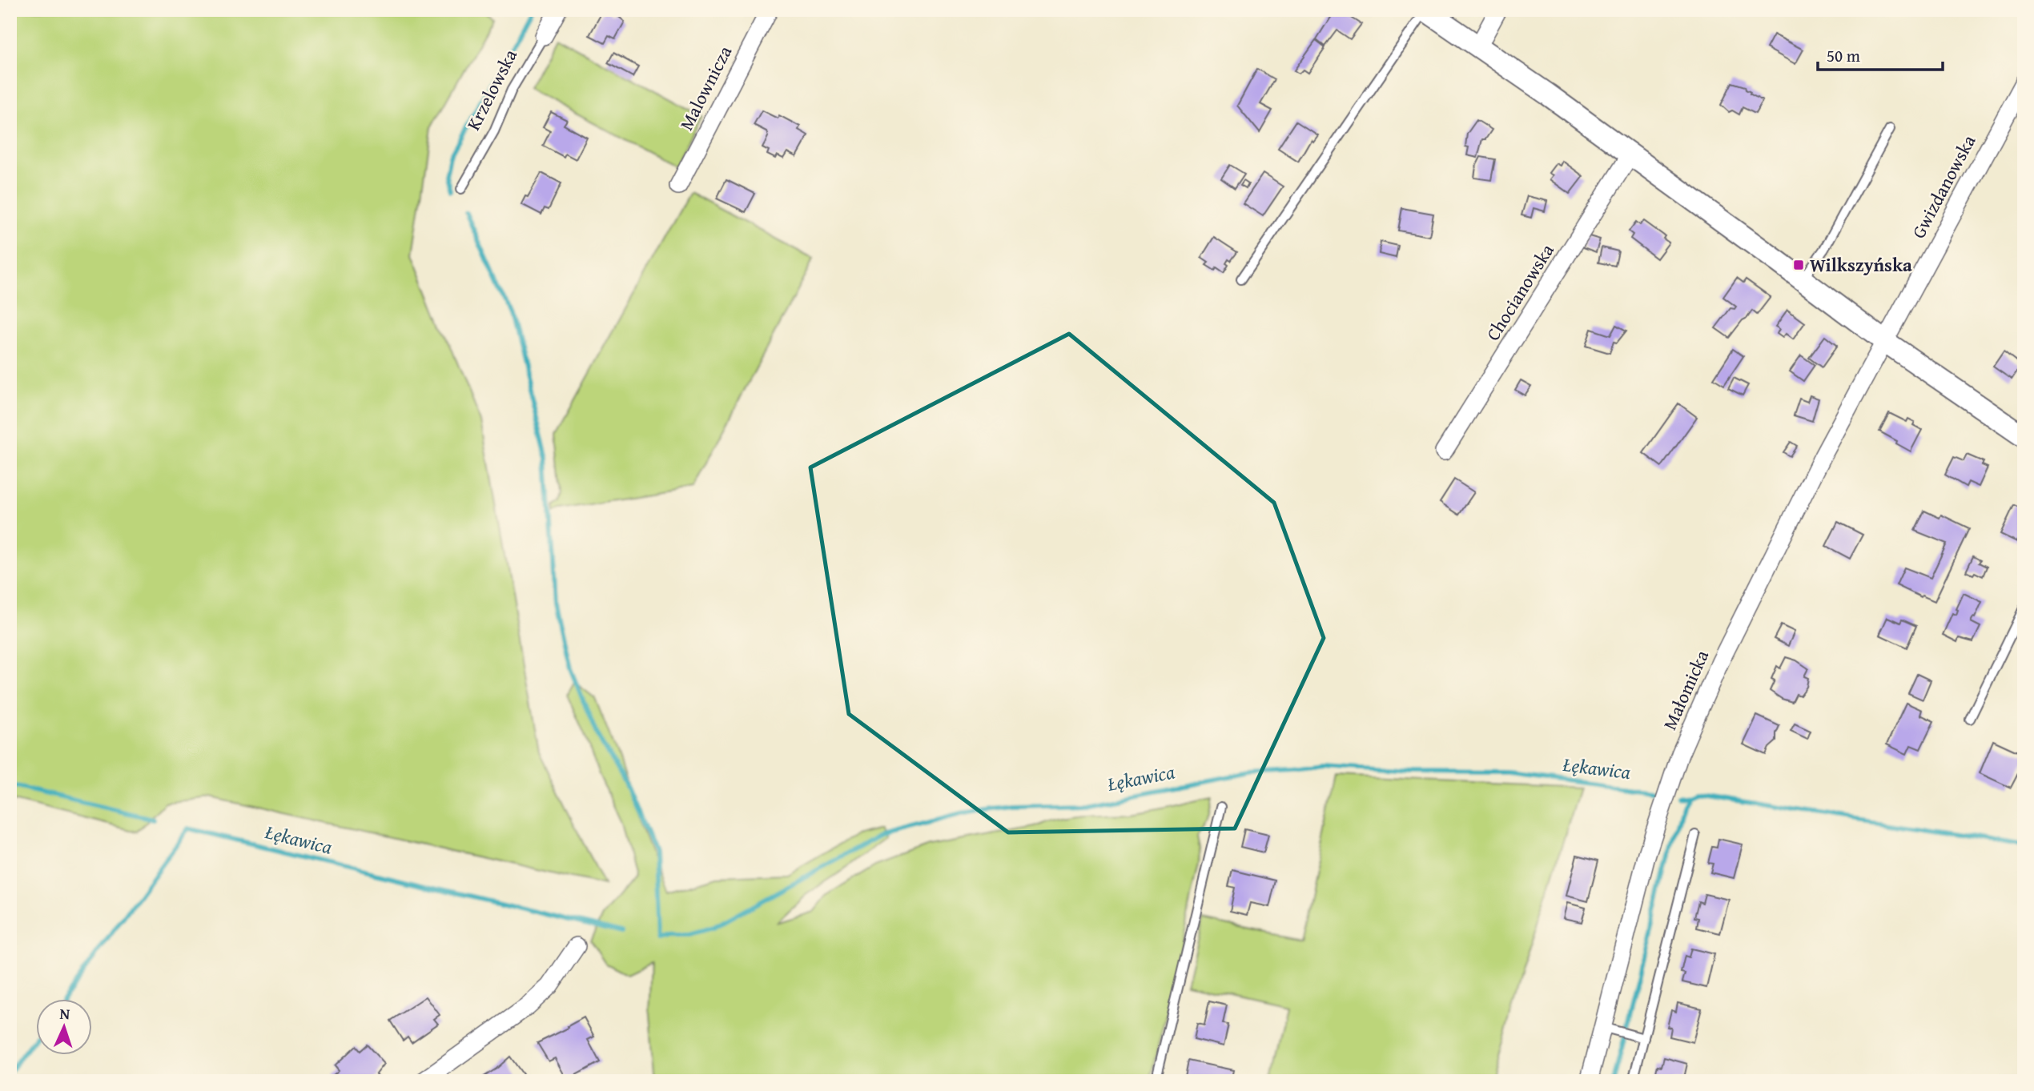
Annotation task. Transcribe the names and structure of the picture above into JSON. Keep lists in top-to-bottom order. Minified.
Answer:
{"streets":{"street":["Malownicza","Krzelowska","Gwizdanowska","Chocianowska","Małomicka"]},"crossings":[["Gwizdanowska","Małomicka"]],"water":["Łękawica"],"places":{"transit":["Wilkszyńska"]},"scale_bar":"50 m","north":"top"}
